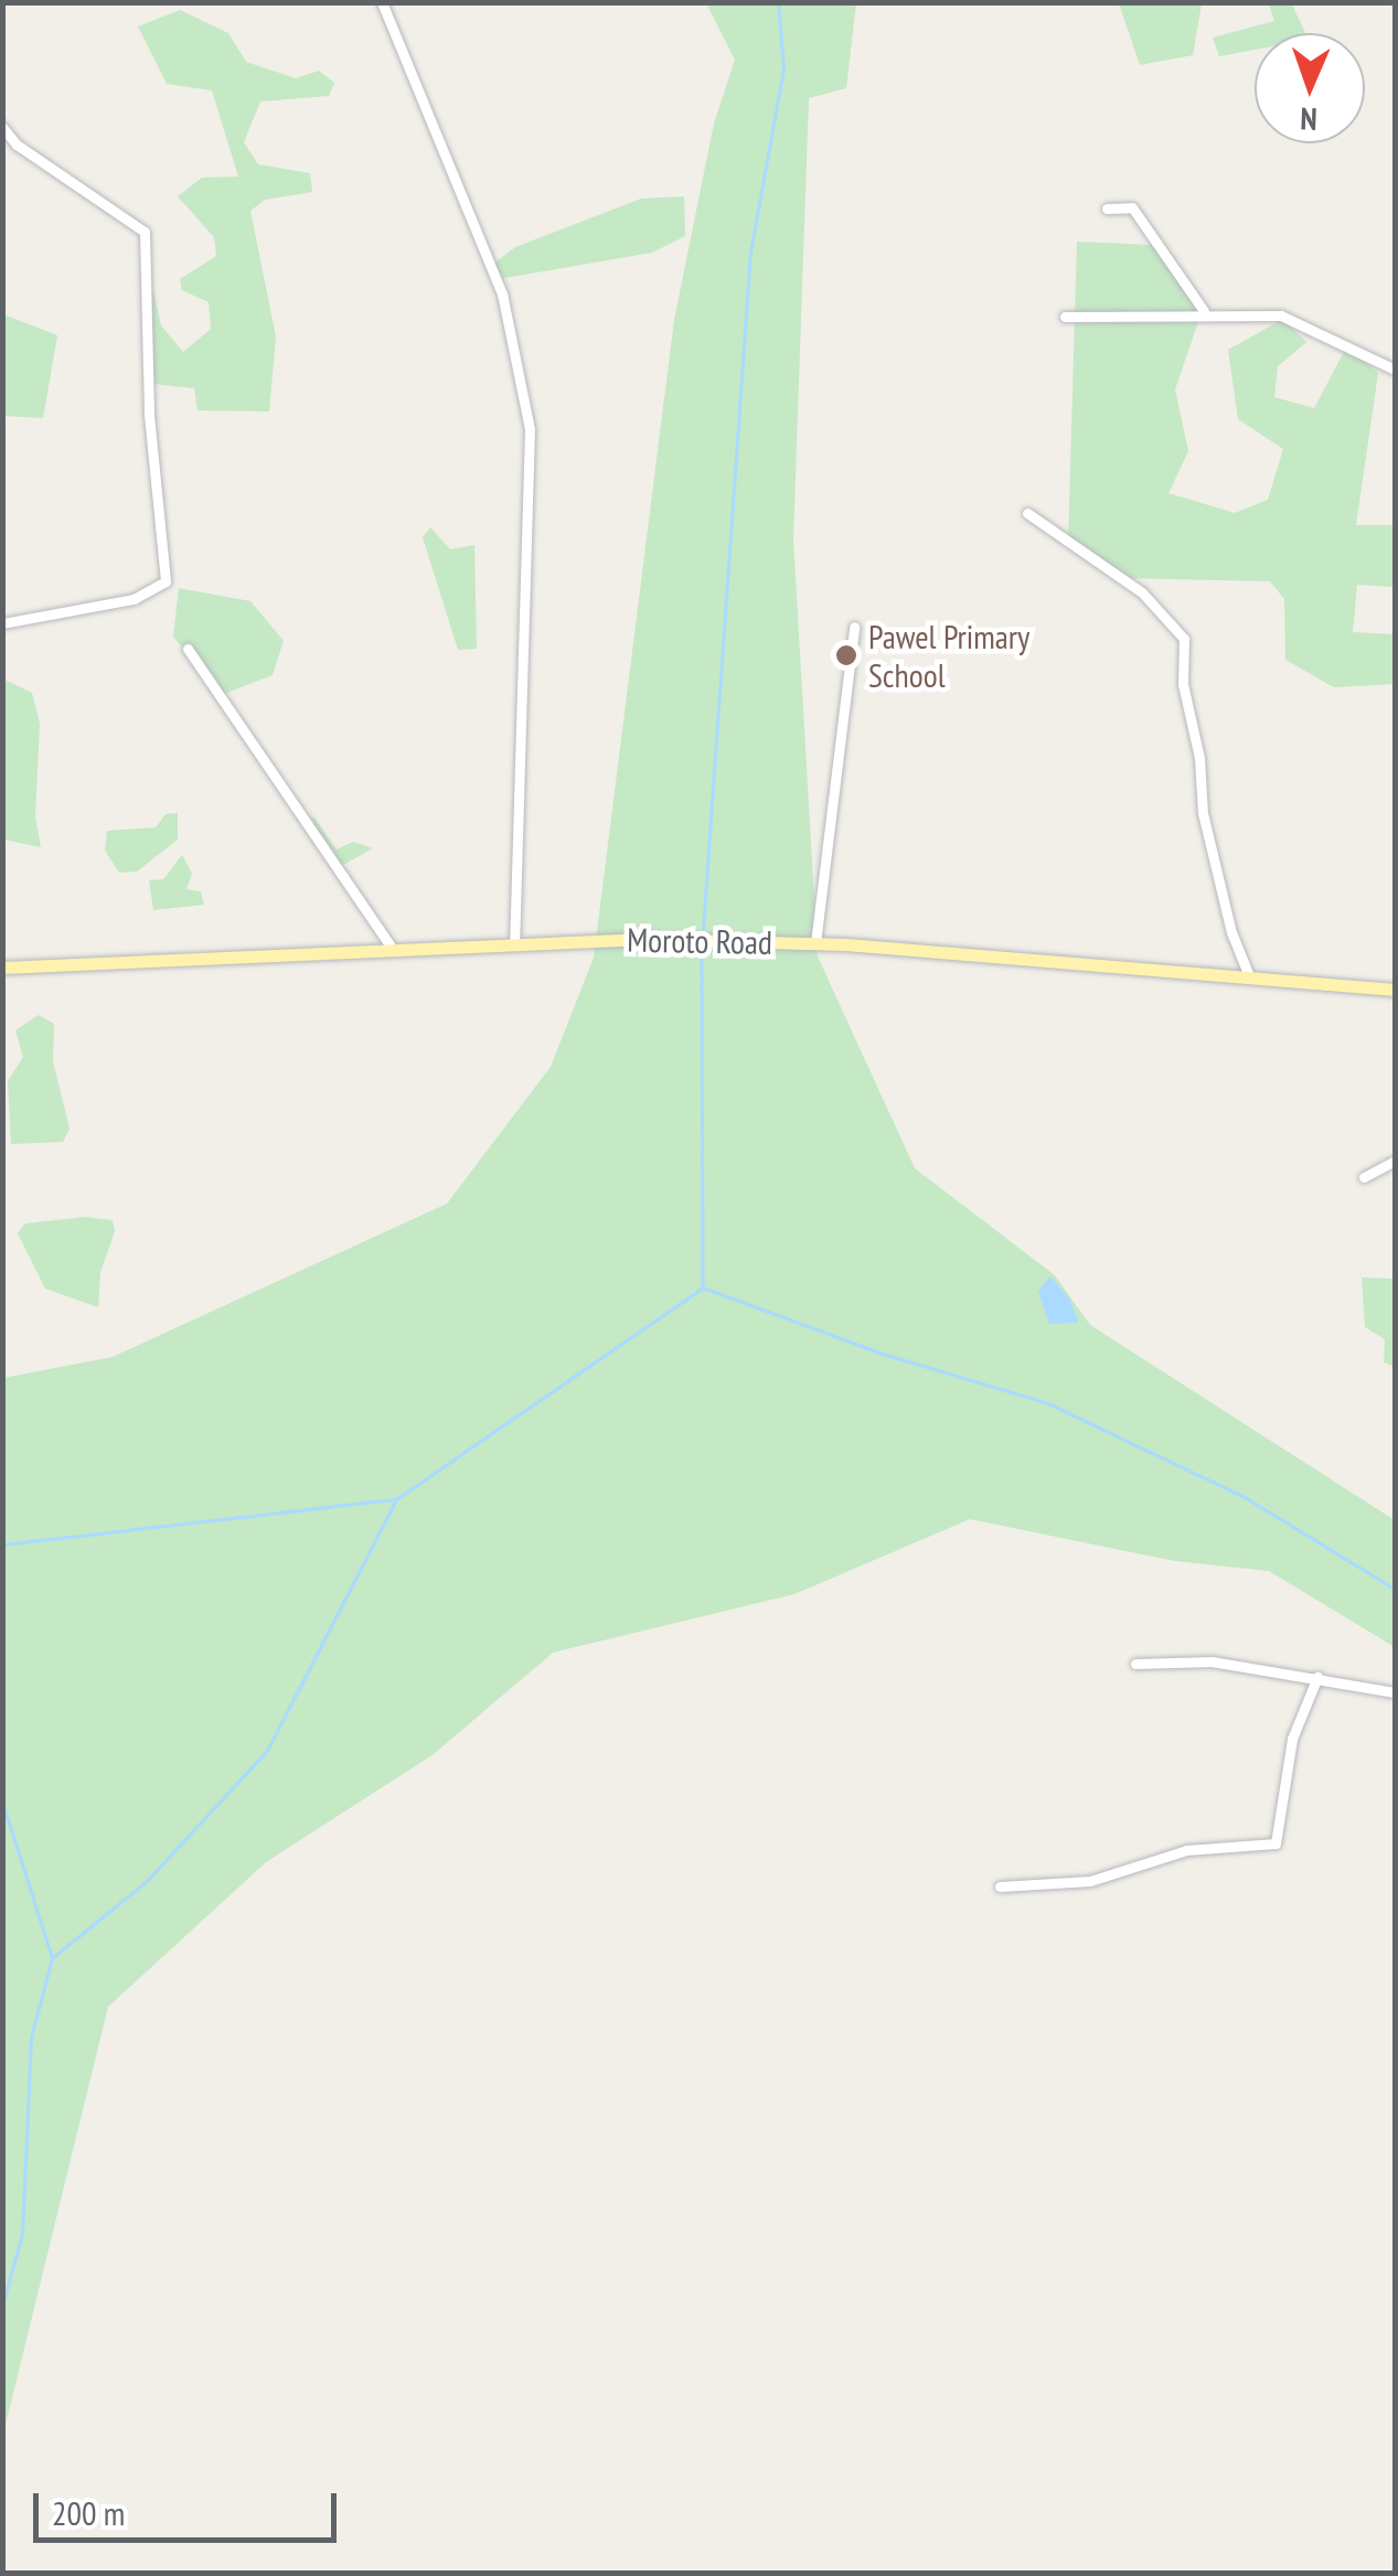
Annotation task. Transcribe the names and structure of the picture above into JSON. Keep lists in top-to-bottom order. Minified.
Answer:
{"streets":{"main road":["Moroto Road"]},"places":["Pawel Primary School"],"scale_bar":"200 m","north":"bottom"}
